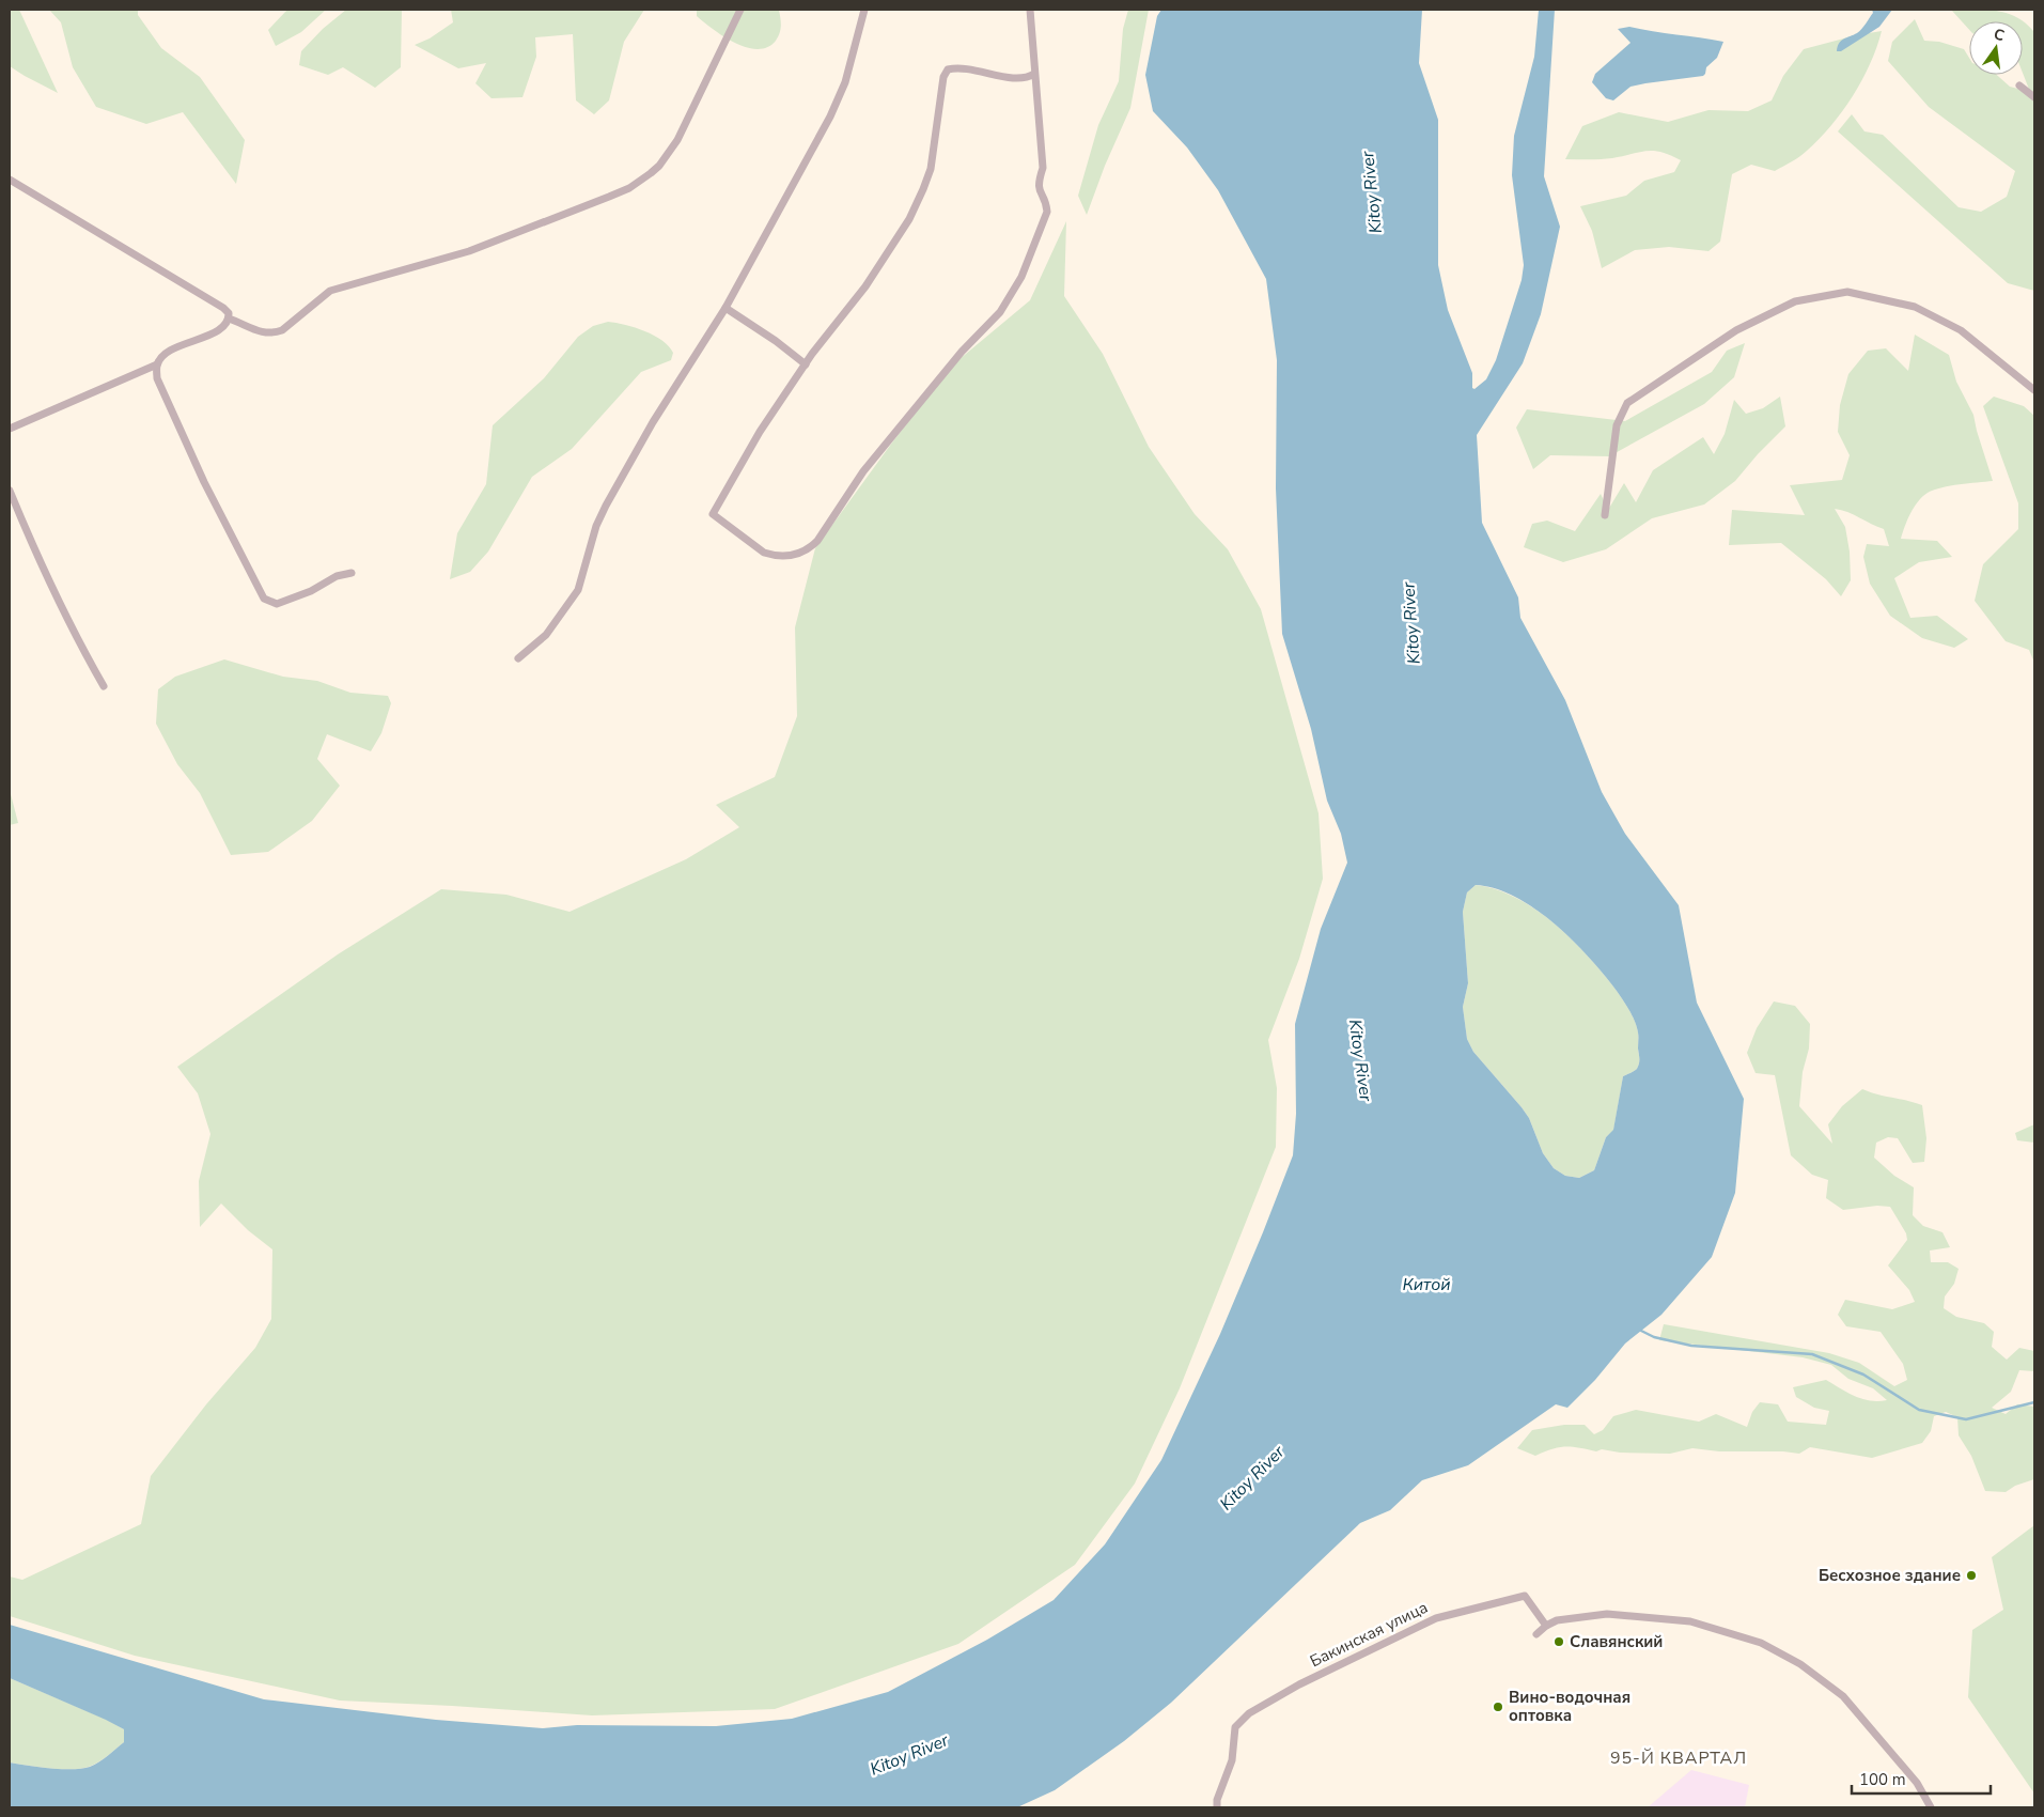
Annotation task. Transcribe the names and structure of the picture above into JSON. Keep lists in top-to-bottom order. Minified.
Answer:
{"streets":{"street":["Бакинская улица"]},"districts":["95-Й КВАРТАЛ"],"water":["Kitoy River","Китой"],"places":["Бесхозное здание","Славянский","Вино-водочная оптовка"],"scale_bar":"100 m","north":"top"}
